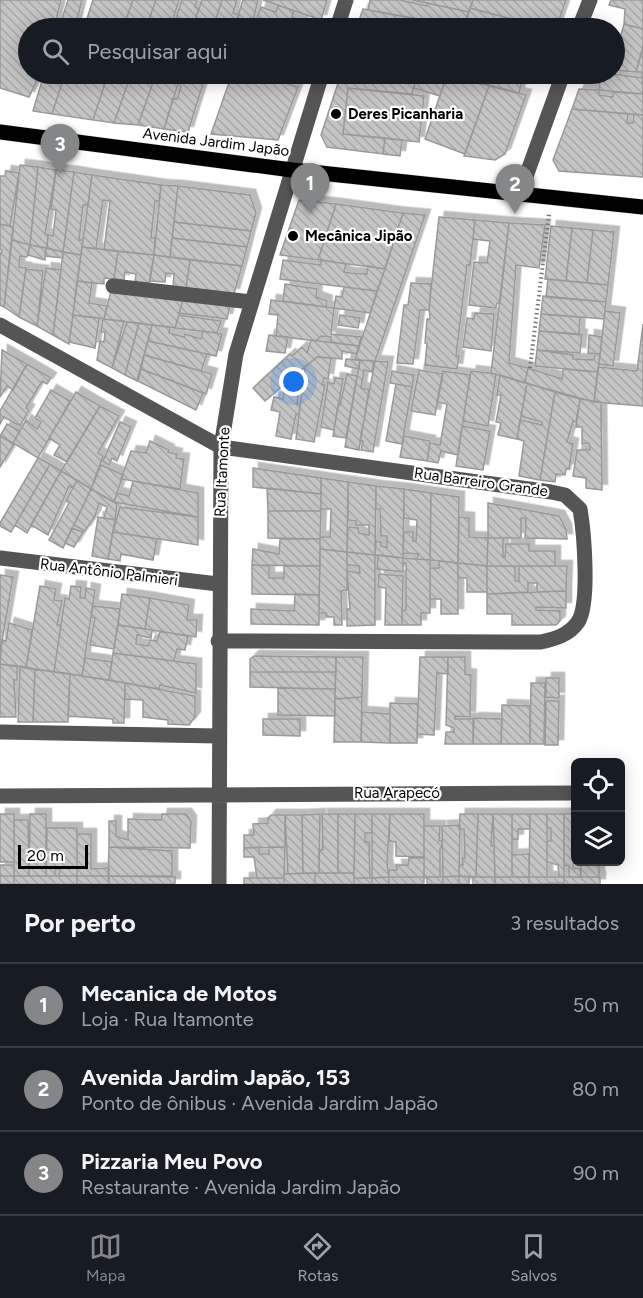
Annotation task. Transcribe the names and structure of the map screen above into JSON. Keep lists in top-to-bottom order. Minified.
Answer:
{"streets":{"main road":["Avenida Jardim Japão"],"street":["Rua Itamonte","Rua Barreiro Grande","Rua Antônio Palmieri","Rua Arapecó"]},"crossings":[["Avenida Jardim Japão","Rua Itamonte"],["Rua Itamonte","Rua Barreiro Grande"],["Rua Itamonte","Rua Antônio Palmieri"],["Rua Itamonte","Rua Arapecó"]],"places":["Deres Picanharia","Mecânica Jipão"],"scale_bar":"20 m","page":{"search":"Pesquisar aqui","pins":["3","1","2"],"scale":"20 m","heading":["Por perto","3 resultados"],"list":[{"mark":"1","name":"Mecanica de Motos","note":"Loja · Rua Itamonte","value":"50 m"},{"mark":"2","name":"Avenida Jardim Japão, 153","note":"Ponto de ônibus · Avenida Jardim Japão","value":"80 m"},{"mark":"3","name":"Pizzaria Meu Povo","note":"Restaurante · Avenida Jardim Japão","value":"90 m"}],"nav":["Mapa","Rotas","Salvos"]}}
